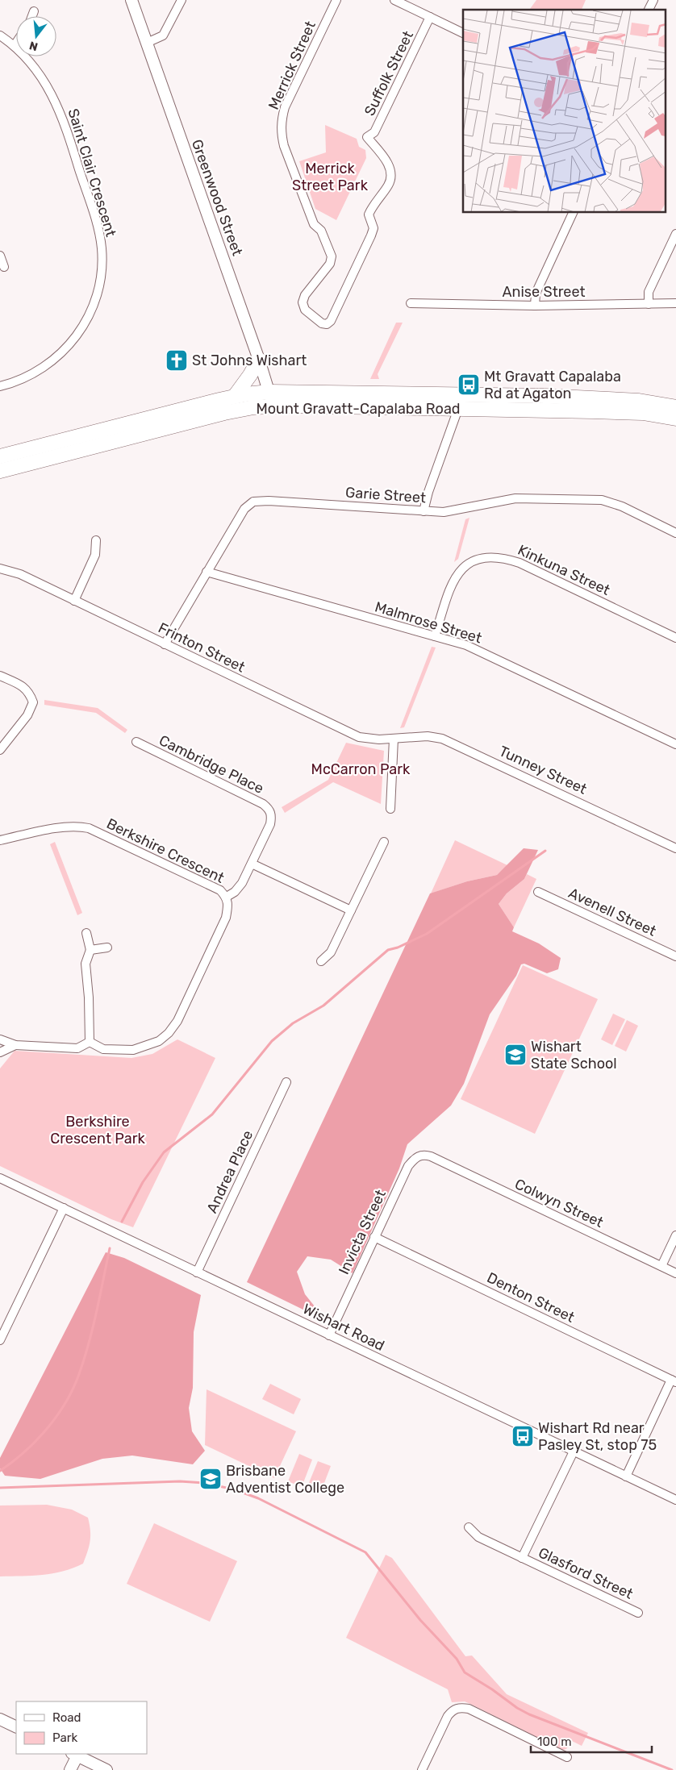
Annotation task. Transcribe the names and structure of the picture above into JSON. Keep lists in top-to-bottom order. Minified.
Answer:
{"streets":{"highway":["Mount Gravatt-Capalaba Road"],"street":["Merrick Street","Suffolk Street","Saint Clair Crescent","Greenwood Street","Anise Street","Garie Street","Kinkuna Street","Malmrose Street","Frinton Street","Cambridge Place","Tunney Street","Berkshire Crescent","Avenell Street","Andrea Place","Colwyn Street","Invicta Street","Denton Street","Wishart Road","Glasford Street"]},"crossings":[["Merrick Street","Suffolk Street"],["Greenwood Street","Mount Gravatt-Capalaba Road"],["Garie Street","Malmrose Street"],["Garie Street","Frinton Street"],["Kinkuna Street","Malmrose Street"],["Frinton Street","Tunney Street"],["Cambridge Place","Berkshire Crescent"],["Andrea Place","Wishart Road"],["Colwyn Street","Invicta Street"],["Invicta Street","Denton Street"],["Invicta Street","Wishart Road"]],"parks":["Merrick Street Park","McCarron Park","Berkshire Crescent Park"],"places":{"church":["St Johns Wishart"],"bus stop":["Mt Gravatt Capalaba Rd at Agaton","Wishart Rd near Pasley St, stop 75"],"school or university":["Wishart State School","Brisbane Adventist College"]},"legend":["Road","Park"],"scale_bar":"100 m","north":"bottom"}
